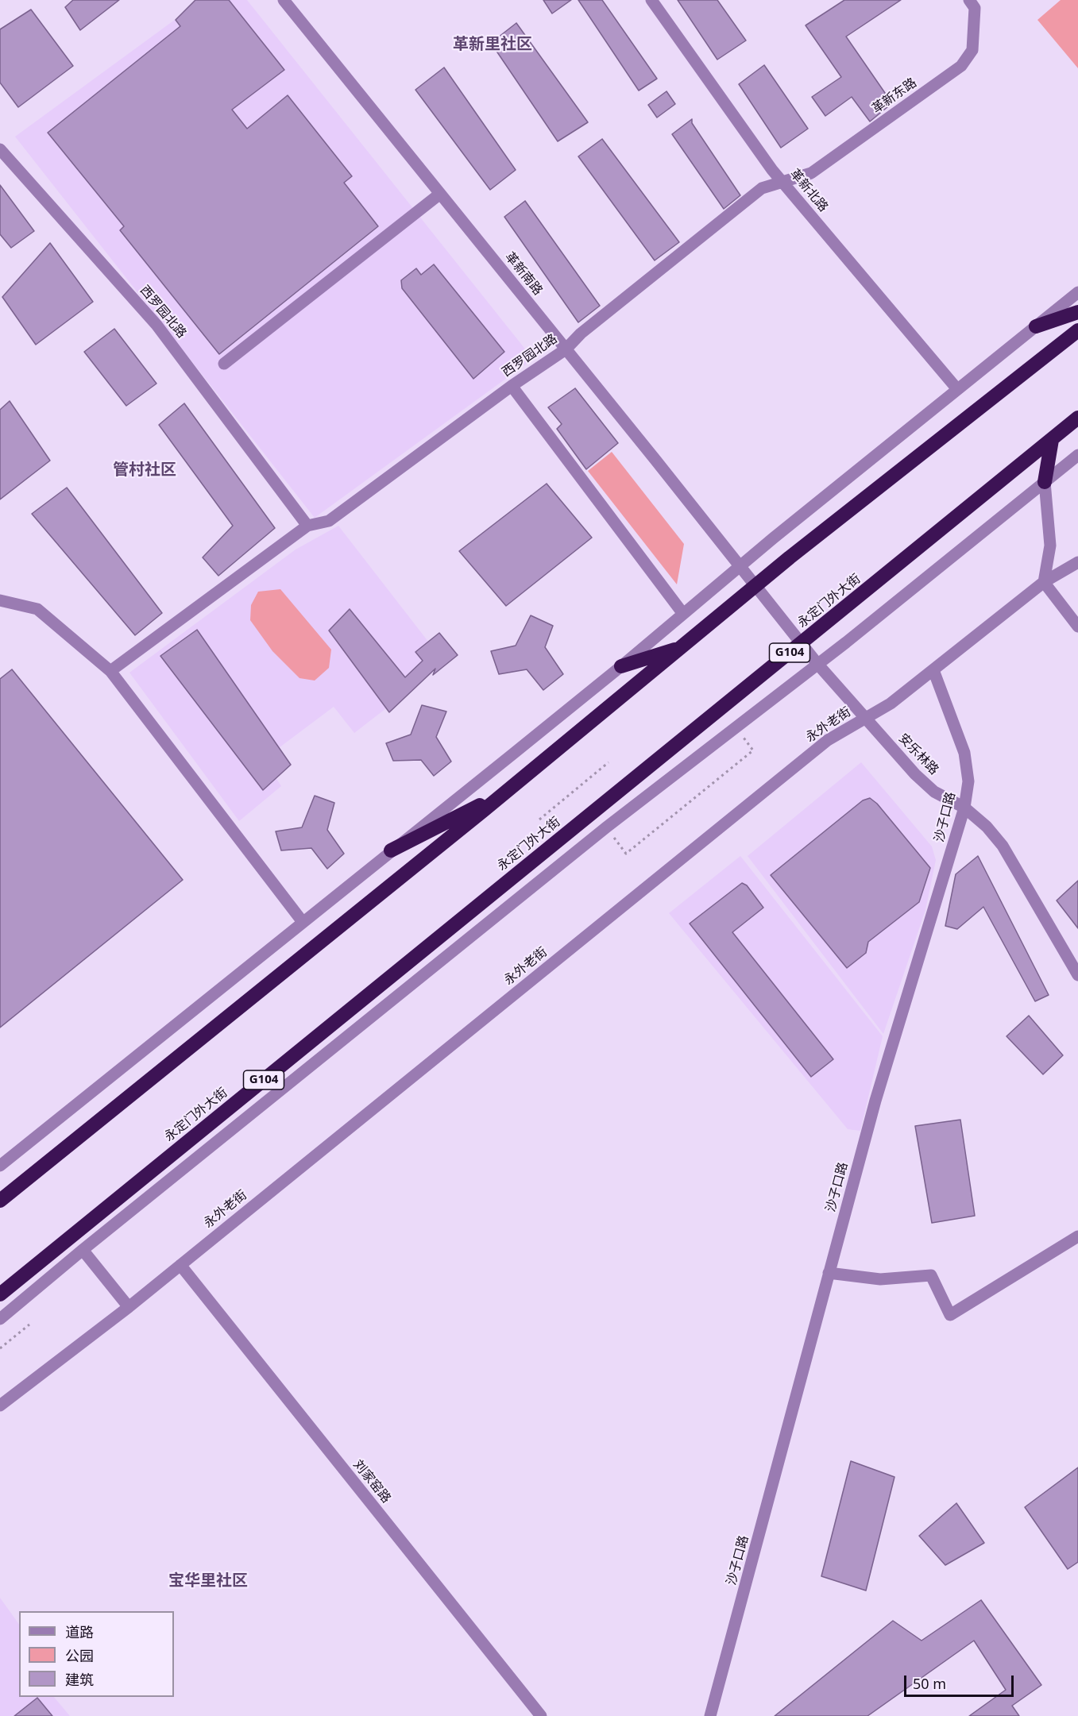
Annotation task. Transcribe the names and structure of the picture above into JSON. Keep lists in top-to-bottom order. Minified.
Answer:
{"streets":{"highway":["永定门外大街","G104"],"street":["革新东路","革新北路","革新南路","西罗园北路","永外老街","安乐林路","沙子口路","刘家窑路"]},"crossings":[["革新东路","革新北路"],["革新东路","西罗园北路"],["革新北路","西罗园北路"],["革新南路","西罗园北路"],["革新南路","安乐林路"],["永定门外大街","安乐林路"],["永外老街","安乐林路"],["永外老街","沙子口路"],["永外老街","刘家窑路"],["安乐林路","沙子口路"]],"districts":["革新里社区","管村社区","宝华里社区"],"legend":["道路","公园","建筑"],"scale_bar":"50 m"}
